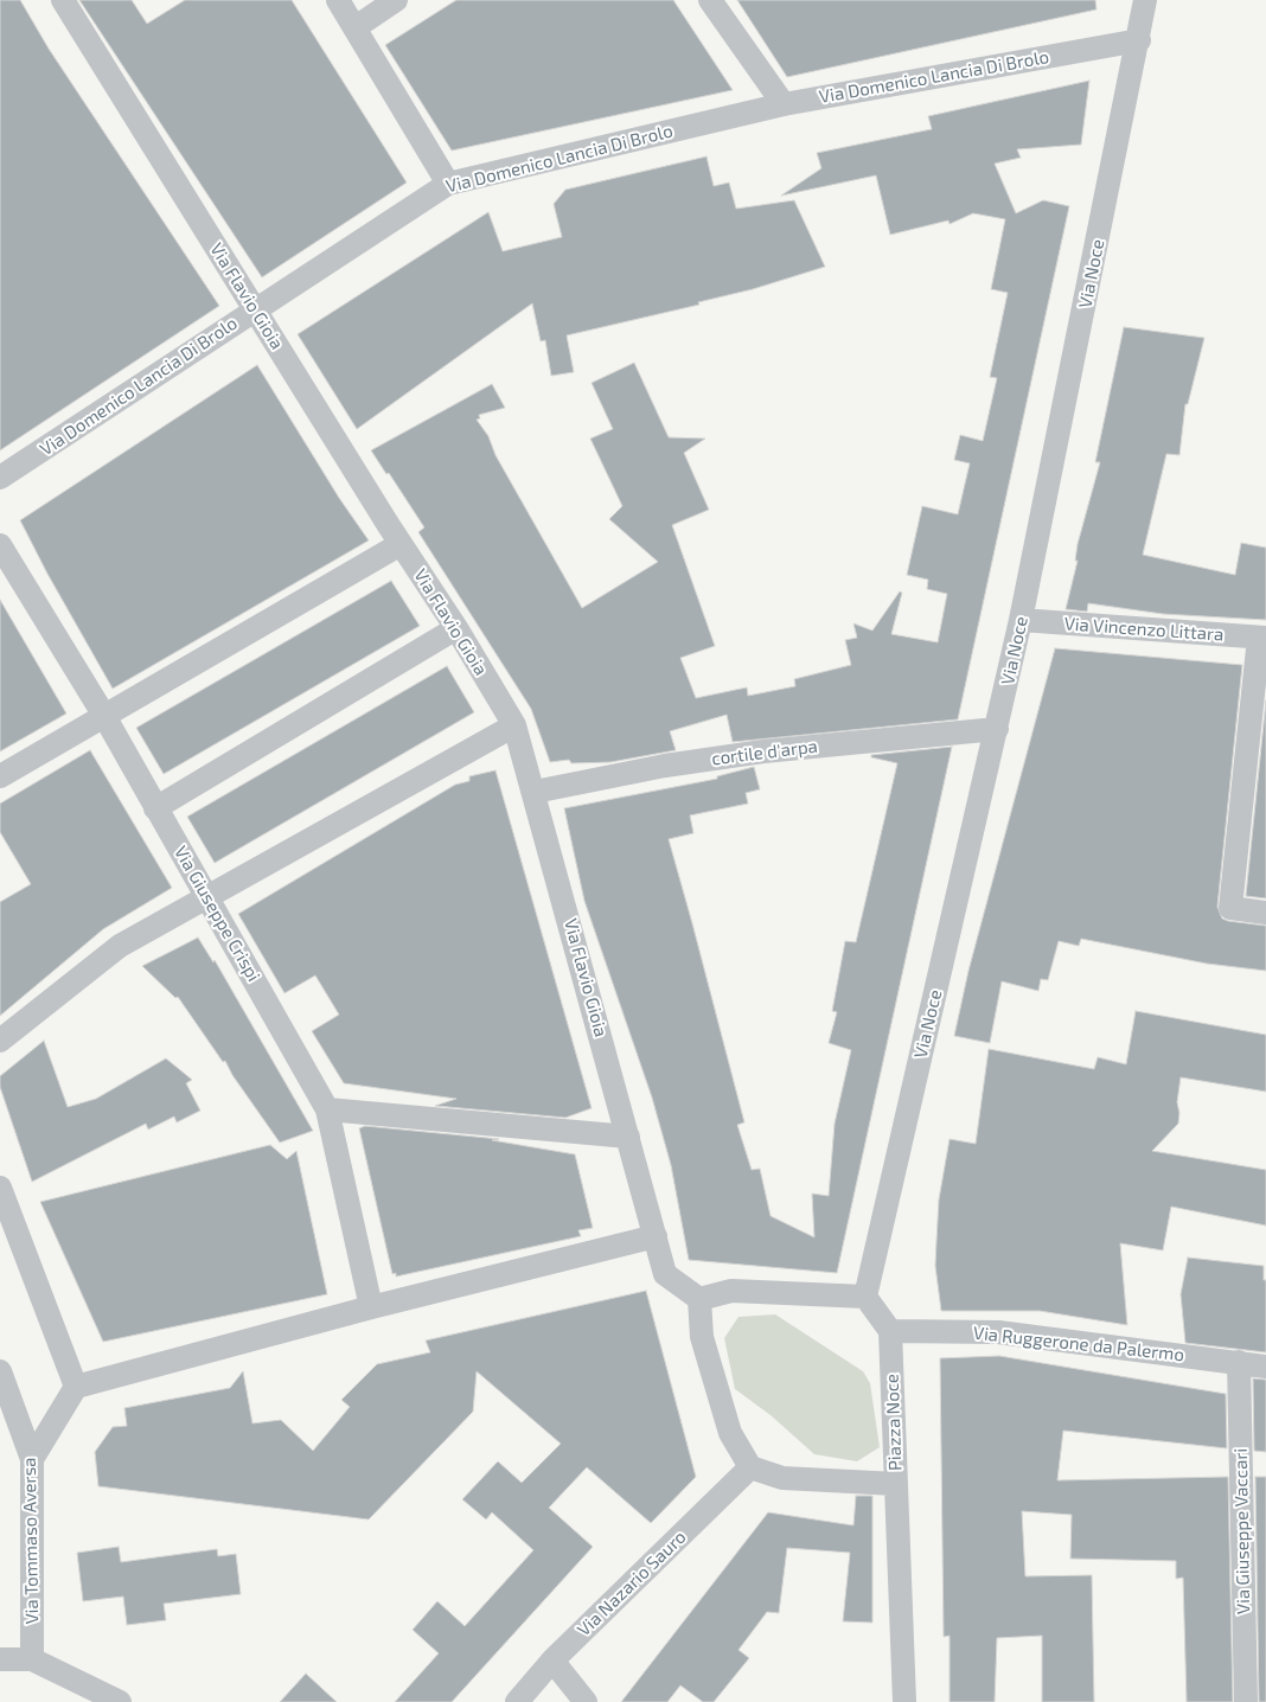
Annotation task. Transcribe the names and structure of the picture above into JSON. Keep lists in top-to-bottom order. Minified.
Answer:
{"streets":{"street":["Via Domenico Lancia Di Brolo","Via Noce","Via Flavio Gioia","Via Vincenzo Littara","cortile d'arpa","Via Giuseppe Crispi","Via Ruggerone da Palermo","Piazza Noce","Via Giuseppe Vaccari","Via Tommaso Aversa","Via Nazario Sauro"]},"crossings":[["Via Domenico Lancia Di Brolo","Via Noce"],["Via Domenico Lancia Di Brolo","Via Flavio Gioia"],["Via Noce","Via Vincenzo Littara"],["Via Noce","cortile d'arpa"],["Via Flavio Gioia","cortile d'arpa"],["Via Ruggerone da Palermo","Piazza Noce"],["Via Ruggerone da Palermo","Via Giuseppe Vaccari"],["Piazza Noce","Via Nazario Sauro"]]}
